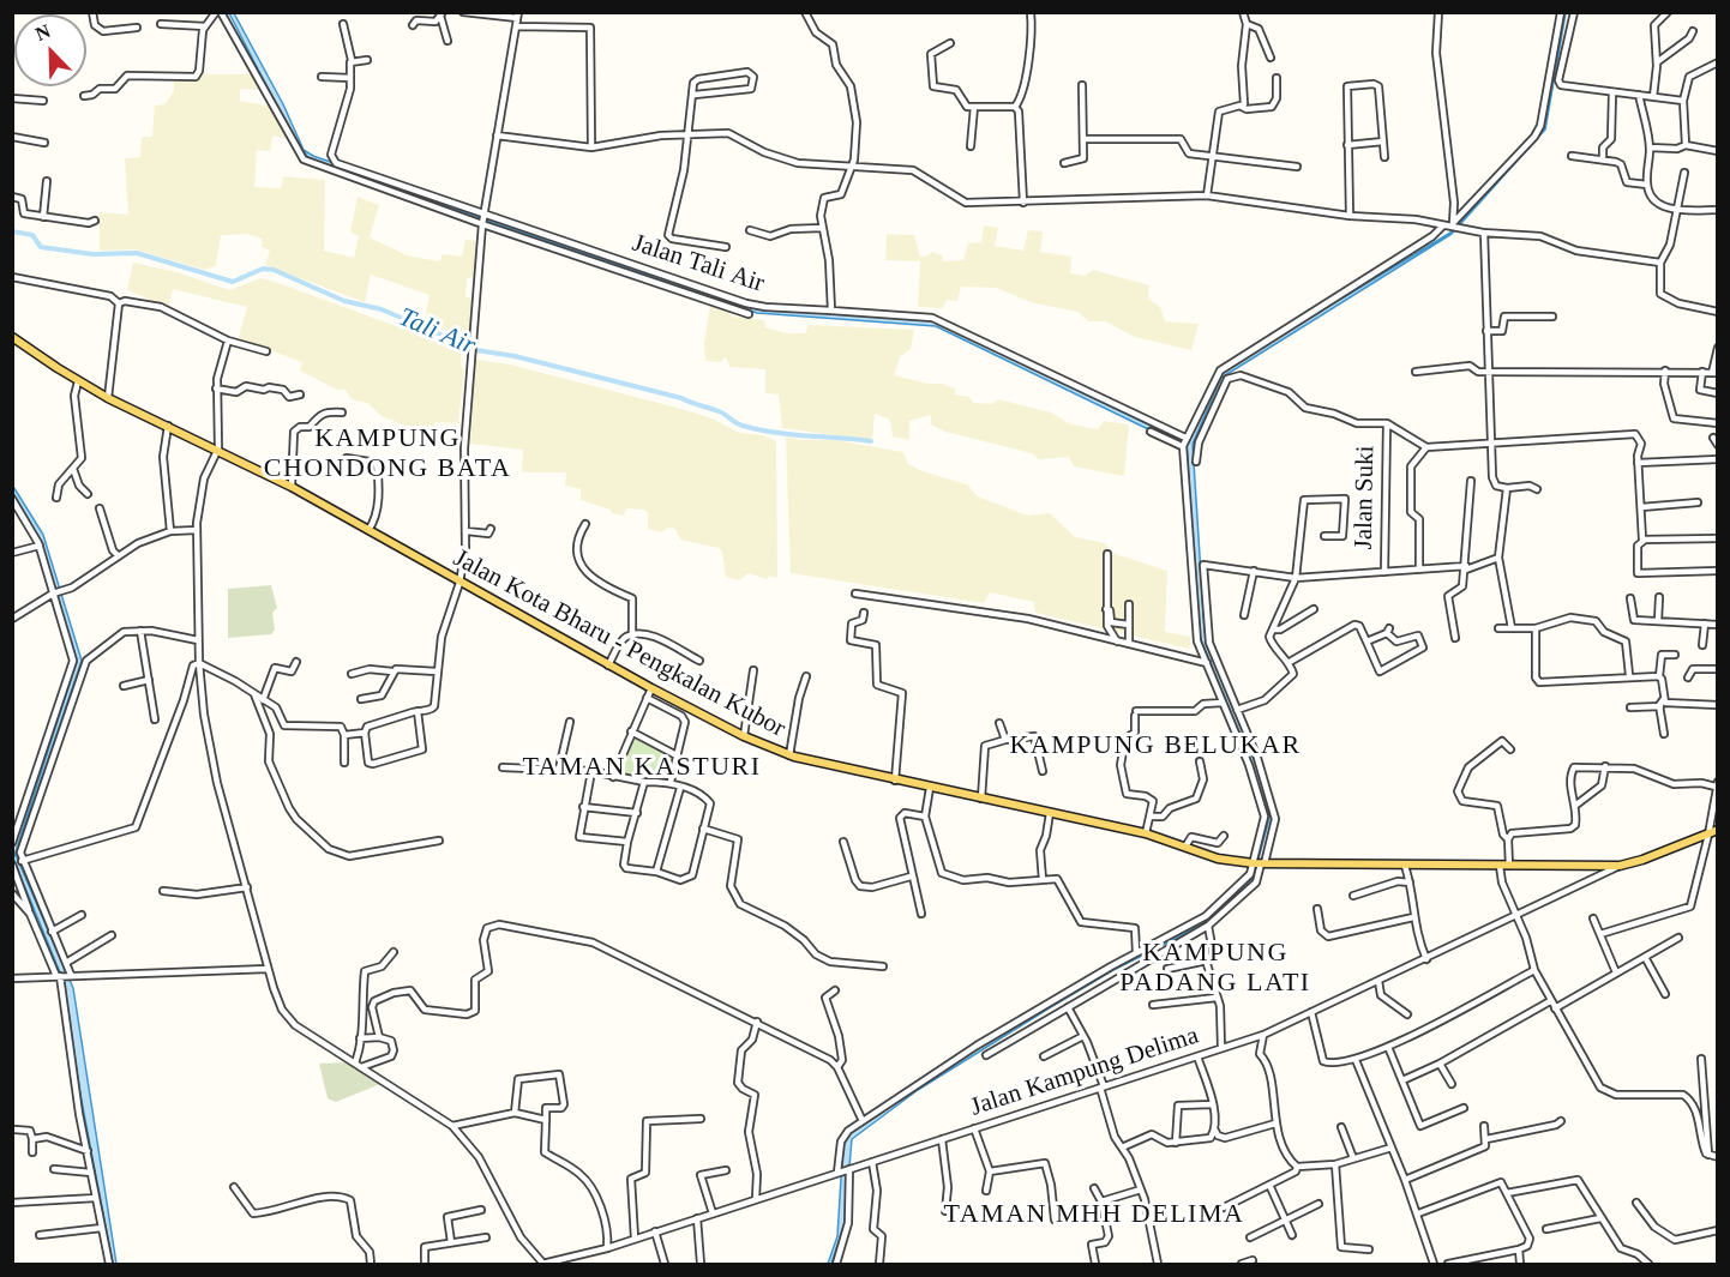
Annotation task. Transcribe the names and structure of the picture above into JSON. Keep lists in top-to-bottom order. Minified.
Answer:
{"streets":{"main road":["Jalan Kota Bharu - Pengkalan Kubor"],"street":["Jalan Tali Air","Jalan Suki","Jalan Kampung Delima"]},"crossings":[["Jalan Kota Bharu - Pengkalan Kubor","Jalan Kampung Delima"]],"districts":["KAMPUNG CHONDONG BATA","KAMPUNG BELUKAR","TAMAN KASTURI","KAMPUNG PADANG LATI","TAMAN MHH DELIMA"],"water":["Tali Air"],"north":"top left"}
